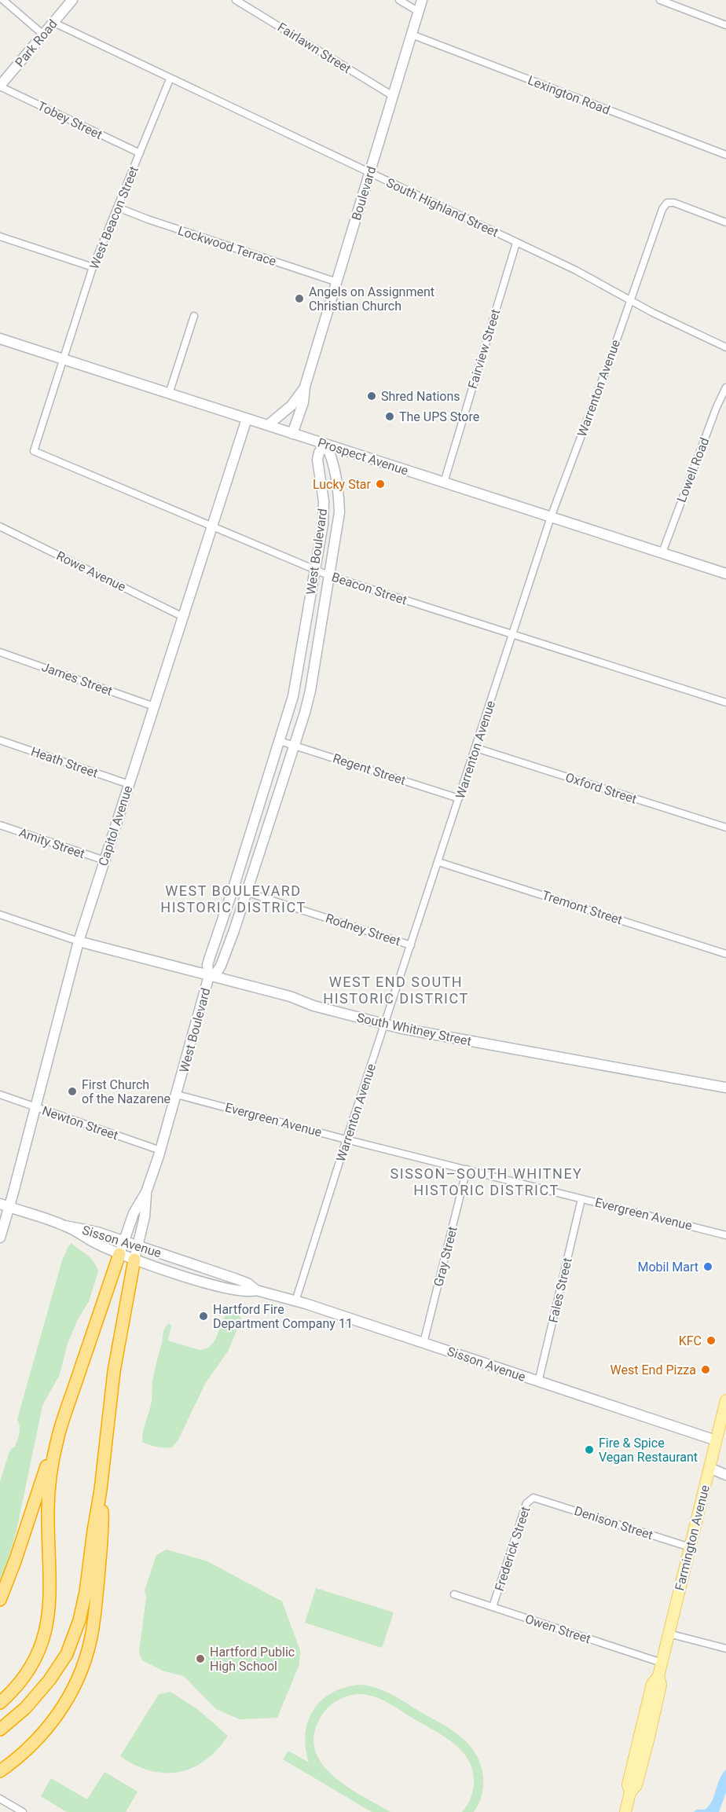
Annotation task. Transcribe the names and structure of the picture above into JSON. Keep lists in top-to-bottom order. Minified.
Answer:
{"streets":{"main road":["Park Road","Boulevard","Prospect Avenue","West Boulevard","Capitol Avenue","South Whitney Street","Sisson Avenue","Farmington Avenue"],"street":["Fairlawn Street","Lexington Road","Tobey Street","South Highland Street","West Beacon Street","Lockwood Terrace","Fairview Street","Warrenton Avenue","Lowell Road","Rowe Avenue","Beacon Street","James Street","Heath Street","Regent Street","Oxford Street","Amity Street","Tremont Street","Rodney Street","Evergreen Avenue","Newton Street","Gray Street","Fales Street","Denison Street","Frederick Street","Owen Street"]},"crossings":[["Park Road","Tobey Street"],["Park Road","South Highland Street"],["Fairlawn Street","Boulevard"],["Lexington Road","Boulevard"],["Tobey Street","West Beacon Street"],["Boulevard","South Highland Street"],["Boulevard","Lockwood Terrace"],["Boulevard","Prospect Avenue"],["South Highland Street","West Beacon Street"],["South Highland Street","Fairview Street"],["South Highland Street","Warrenton Avenue"],["West Beacon Street","Lockwood Terrace"],["West Beacon Street","Prospect Avenue"],["West Beacon Street","Beacon Street"],["Fairview Street","Prospect Avenue"],["Warrenton Avenue","Prospect Avenue"],["Warrenton Avenue","Beacon Street"],["Warrenton Avenue","Regent Street"],["Warrenton Avenue","Oxford Street"],["Warrenton Avenue","Tremont Street"],["Warrenton Avenue","Rodney Street"],["Warrenton Avenue","South Whitney Street"],["Warrenton Avenue","Evergreen Avenue"],["Warrenton Avenue","Sisson Avenue"],["Prospect Avenue","Lowell Road"],["Prospect Avenue","West Boulevard"],["Prospect Avenue","Beacon Street"],["Prospect Avenue","Capitol Avenue"],["West Boulevard","Beacon Street"],["West Boulevard","Regent Street"],["West Boulevard","Rodney Street"],["West Boulevard","South Whitney Street"],["West Boulevard","Evergreen Avenue"],["West Boulevard","Newton Street"],["West Boulevard","Sisson Avenue"],["Rowe Avenue","Capitol Avenue"],["Beacon Street","Capitol Avenue"],["James Street","Capitol Avenue"],["Heath Street","Capitol Avenue"],["Capitol Avenue","Amity Street"],["Capitol Avenue","South Whitney Street"],["Capitol Avenue","Newton Street"],["Capitol Avenue","Sisson Avenue"],["Evergreen Avenue","Gray Street"],["Evergreen Avenue","Fales Street"],["Sisson Avenue","Gray Street"],["Sisson Avenue","Fales Street"],["Sisson Avenue","Farmington Avenue"],["Denison Street","Farmington Avenue"],["Denison Street","Frederick Street"],["Farmington Avenue","Owen Street"],["Frederick Street","Owen Street"]],"districts":["WEST BOULEVARD HISTORIC DISTRICT","WEST END SOUTH HISTORIC DISTRICT","SISSON–SOUTH WHITNEY HISTORIC DISTRICT"],"places":["Angels on Assignment Christian Church","Shred Nations","The UPS Store","Lucky Star","First Church of the Nazarene","Mobil Mart","Hartford Fire Department Company 11","KFC","West End Pizza","Fire & Spice Vegan Restaurant","Hartford Public High School"]}
